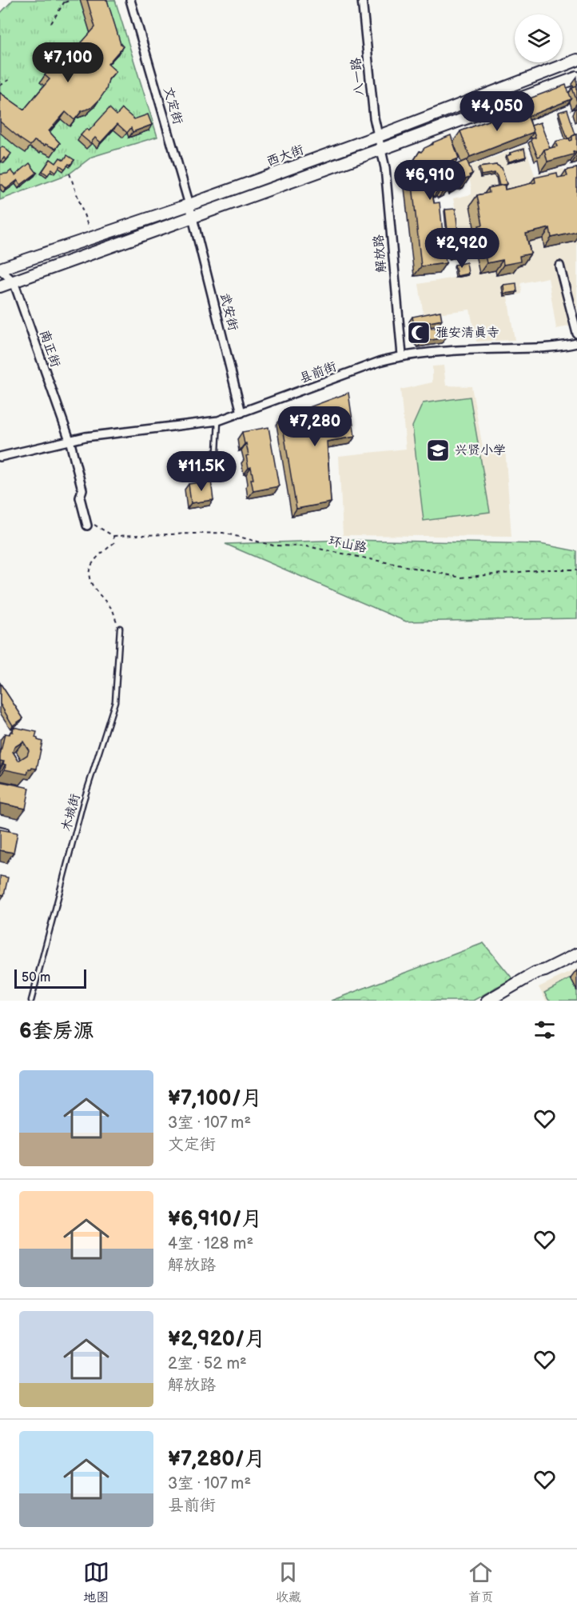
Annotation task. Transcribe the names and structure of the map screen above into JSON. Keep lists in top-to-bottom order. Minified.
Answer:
{"streets":{"main road":["西大街"],"street":["八一路","文定街","解放路","武安街","南正街","县前街"],"lane":["木城街"],"path":["环山路"]},"crossings":[["八一路","西大街"],["八一路","解放路"],["文定街","西大街"],["文定街","武安街"],["西大街","解放路"],["西大街","武安街"],["西大街","南正街"],["解放路","县前街"],["武安街","县前街"],["南正街","县前街"]],"places":{"mosque":["雅安清真寺"],"school or university":["兴贤小学"]},"scale_bar":"50 m","page":{"price":["¥7,100","¥4,050","¥6,910","¥2,920","¥7,280","¥11.5K"],"scale":"50 m","heading":"6套房源","list":[{"name":"¥7,100/月","note":"3室 · 107 m² · 文定街"},{"name":"¥6,910/月","note":"4室 · 128 m² · 解放路"},{"name":"¥2,920/月","note":"2室 · 52 m² · 解放路"},{"name":"¥7,280/月","note":"3室 · 107 m² · 县前街"}],"tabs":["地图","收藏","首页"]}}
